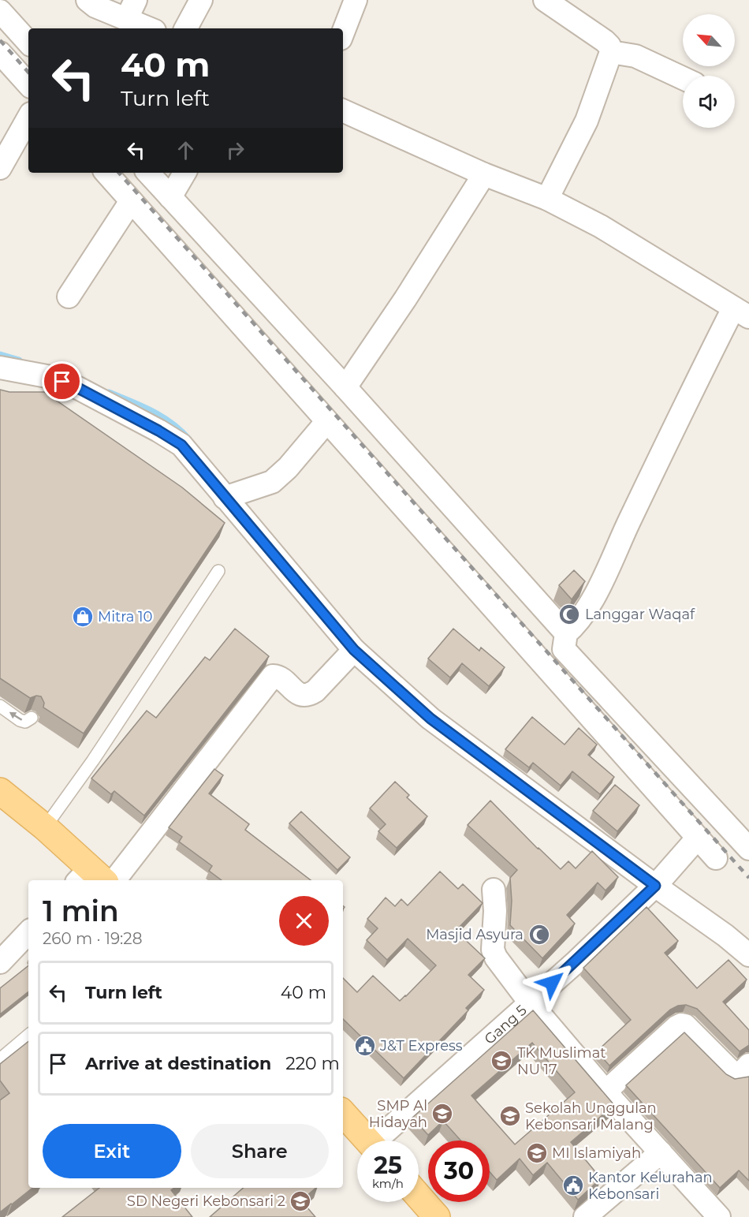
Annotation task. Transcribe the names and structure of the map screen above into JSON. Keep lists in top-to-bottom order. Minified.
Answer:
{"streets":{"street":["Gang 5"]},"places":{"mosque":["Langgar Waqaf","Masjid Asyura"],"shop":["Mitra 10"],"public building":["J&T Express","Kantor Kelurahan Kebonsari"],"school or university":["TK Muslimat NU 17","SMP Al Hidayah","Sekolah Unggulan Kebonsari Malang","MI Islamiyah","SD Negeri Kebonsari 2"]},"north":"top left","page":{"turn":["40 m","Turn left"],"heading":["1 min","260 m · 19:28"],"list":[{"name":"Turn left","value":"40 m"},{"name":"Arrive at destination","value":"220 m"}],"buttons":["Exit","Share"],"speed":"25 km/h","limit":"30"}}
